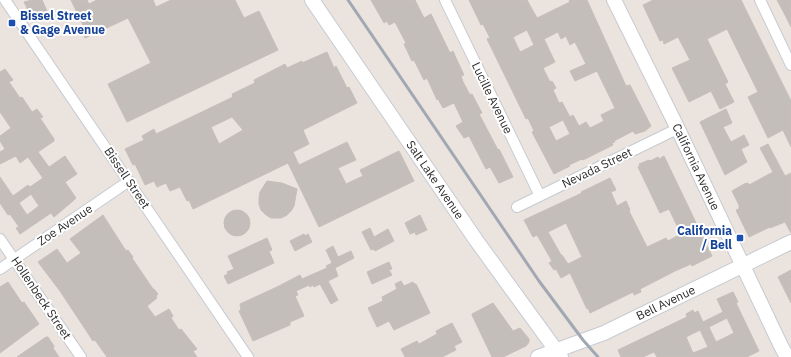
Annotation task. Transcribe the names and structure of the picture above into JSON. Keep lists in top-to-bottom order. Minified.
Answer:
{"streets":{"street":["Lucille Avenue","Nevada Street","California Avenue","Bissell Street","Salt Lake Avenue","Zoe Avenue","Hollenbeck Street","Bell Avenue"]},"crossings":[["Lucille Avenue","Nevada Street"],["Nevada Street","California Avenue"],["California Avenue","Bell Avenue"],["Bissell Street","Zoe Avenue"],["Salt Lake Avenue","Bell Avenue"],["Zoe Avenue","Hollenbeck Street"]],"places":{"transit":["Bissel Street & Gage Avenue","California / Bell"]}}
